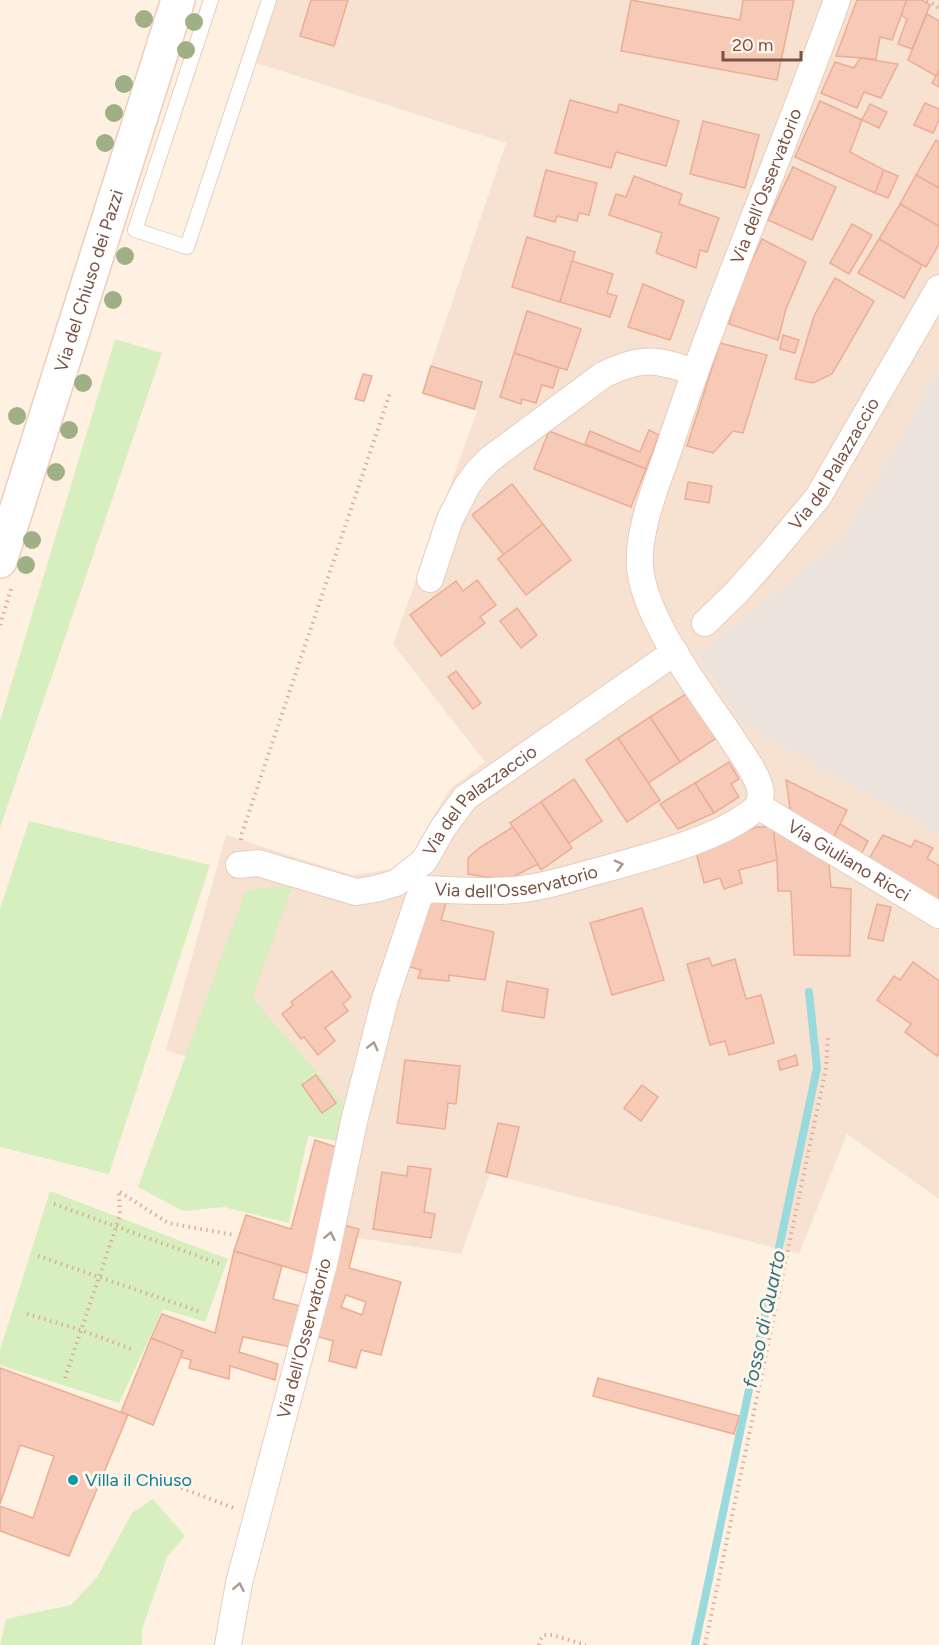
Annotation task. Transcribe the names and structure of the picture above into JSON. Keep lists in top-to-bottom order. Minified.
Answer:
{"streets":{"main road":["Via del Chiuso dei Pazzi"],"street":["Via dell'Osservatorio","Via del Palazzaccio","Via Giuliano Ricci"]},"crossings":[["Via dell'Osservatorio","Via del Palazzaccio"],["Via dell'Osservatorio","Via Giuliano Ricci"]],"one_way":["Via dell'Osservatorio"],"water":["fosso di Quarto"],"places":["Villa il Chiuso"],"scale_bar":"20 m"}
